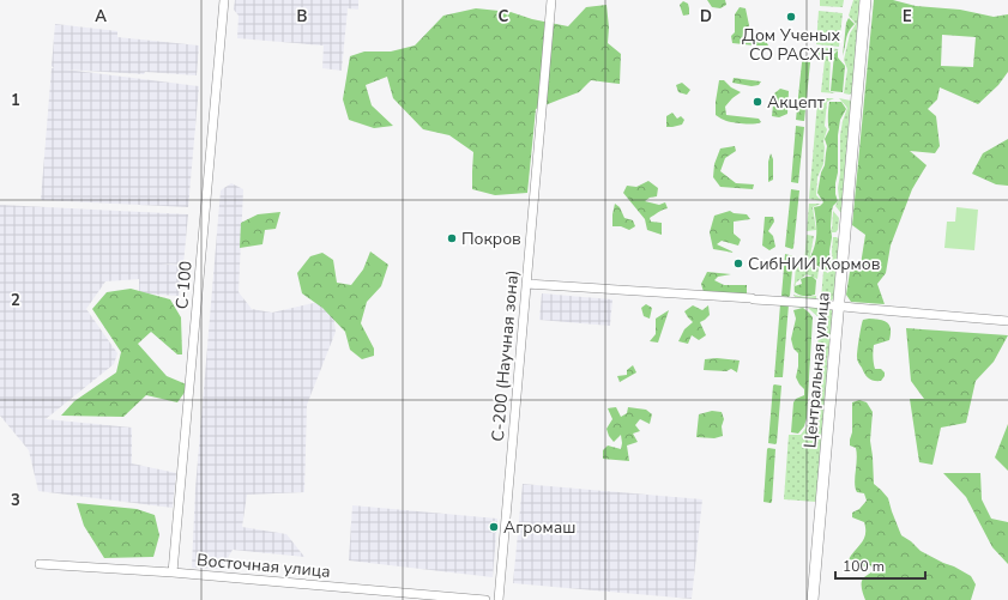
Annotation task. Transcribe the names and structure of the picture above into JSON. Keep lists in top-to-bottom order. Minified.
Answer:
{"streets":{"main road":["Центральная улица"],"street":["С-100","С-200 (Научная зона)","Восточная улица"]},"crossings":[["С-100","Восточная улица"]],"places":["Дом Ученых СО РАСХН","Акцепт","Покров","СибНИИ Кормов","Агромаш"],"scale_bar":"100 m","grid":{"columns":["A","B","C","D","E"],"rows":["1","2","3"]}}
